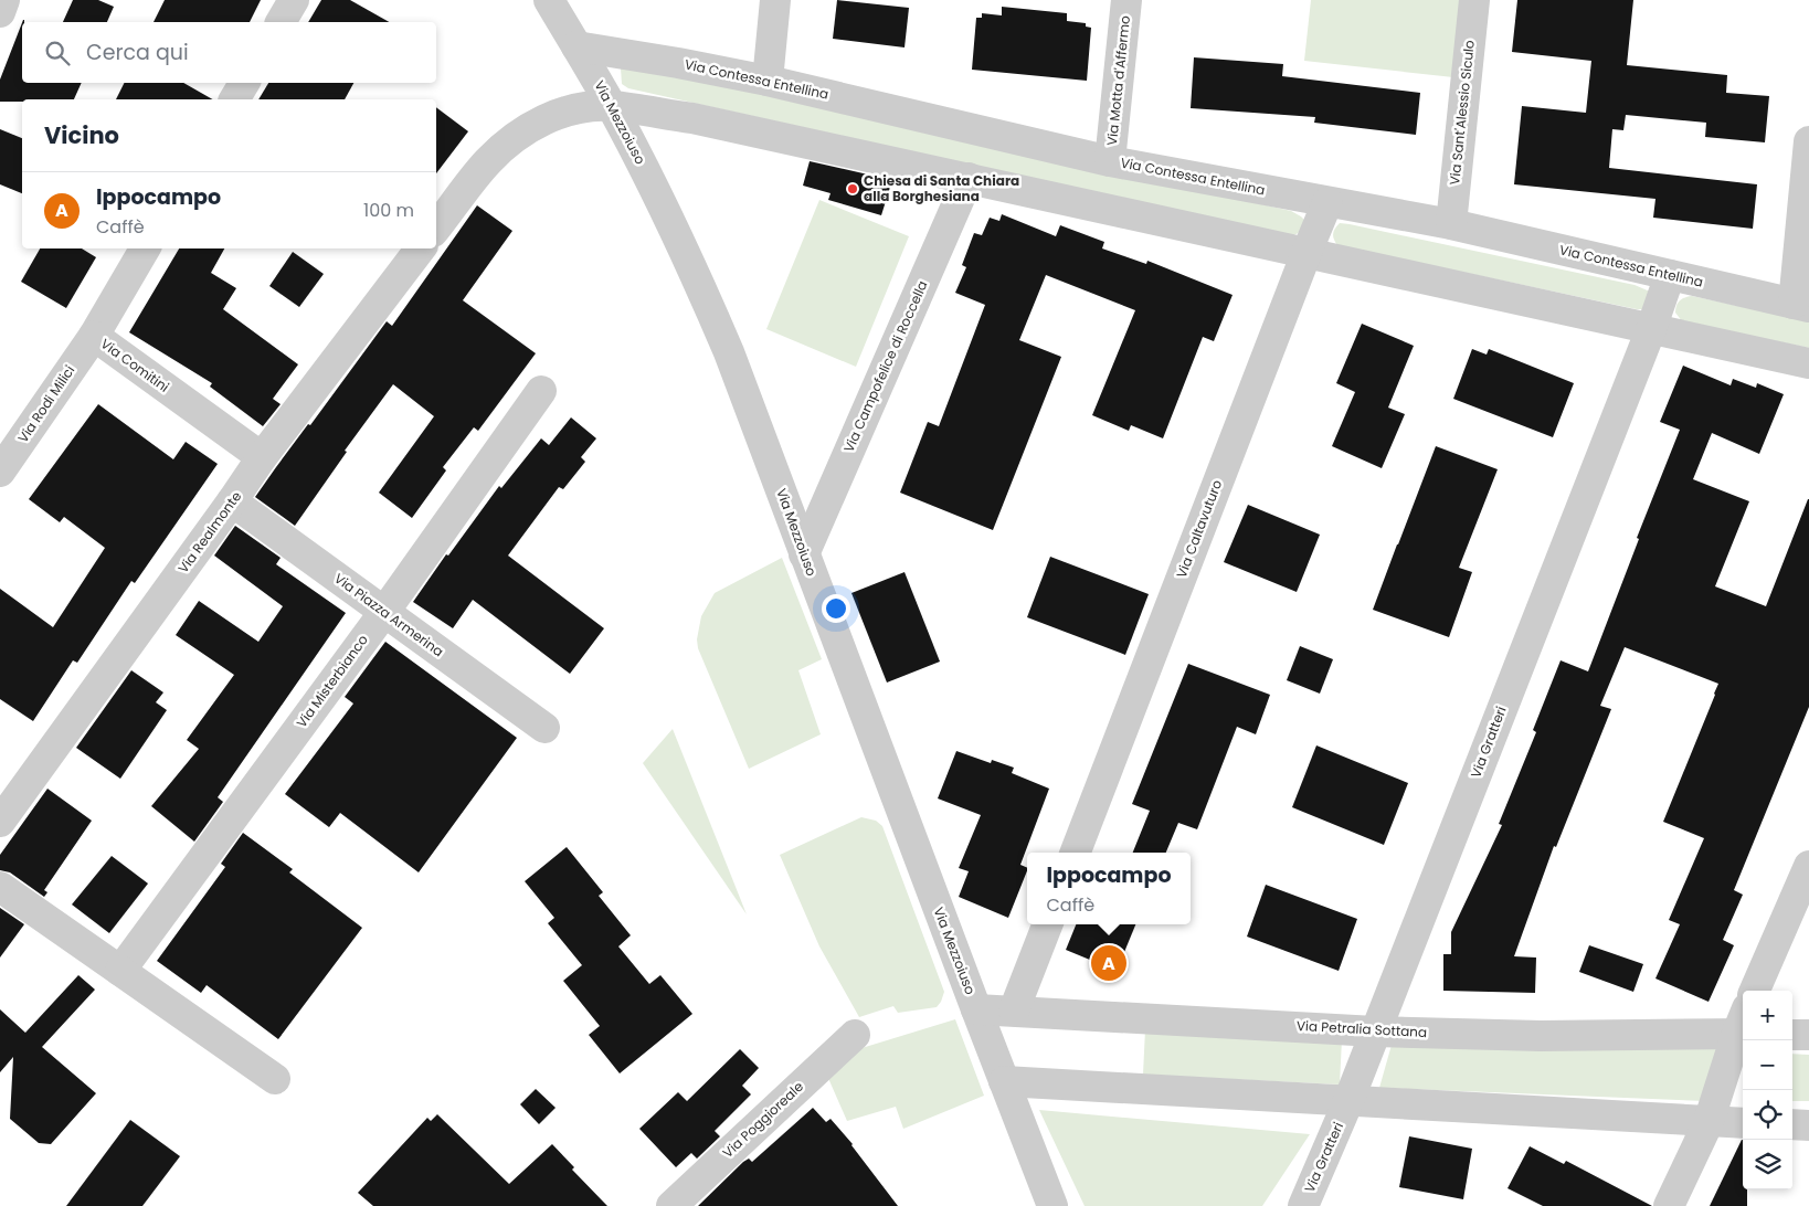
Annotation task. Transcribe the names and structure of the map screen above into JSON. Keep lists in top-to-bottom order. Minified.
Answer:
{"streets":{"street":["Via Contessa Entellina","Via Motta d'Affermo","Via Sant'Alessio Siculo","Via Mezzoiuso","Via Comitini","Via Campofelice di Roccella","Via Rodi Milici","Via Caltavuturo","Via Realmonte","Via Piazza Armerina","Via Misterbianco","Via Gratteri","Via Petralia Sottana","Via Poggioreale"]},"crossings":[["Via Contessa Entellina","Via Motta d'Affermo"],["Via Contessa Entellina","Via Sant'Alessio Siculo"],["Via Contessa Entellina","Via Mezzoiuso"],["Via Contessa Entellina","Via Caltavuturo"],["Via Contessa Entellina","Via Gratteri"],["Via Mezzoiuso","Via Campofelice di Roccella"],["Via Mezzoiuso","Via Petralia Sottana"],["Via Comitini","Via Rodi Milici"],["Via Comitini","Via Realmonte"],["Via Realmonte","Via Piazza Armerina"],["Via Piazza Armerina","Via Misterbianco"],["Via Gratteri","Via Petralia Sottana"]],"places":["Chiesa di Santa Chiara alla Borghesiana"],"page":{"search":"Cerca qui","heading":"Vicino","list":[{"mark":"A","name":"Ippocampo","note":"Caffè","value":"100 m"}],"popup":["Ippocampo","Caffè"],"pins":"A","map_buttons":["+","−"]}}
